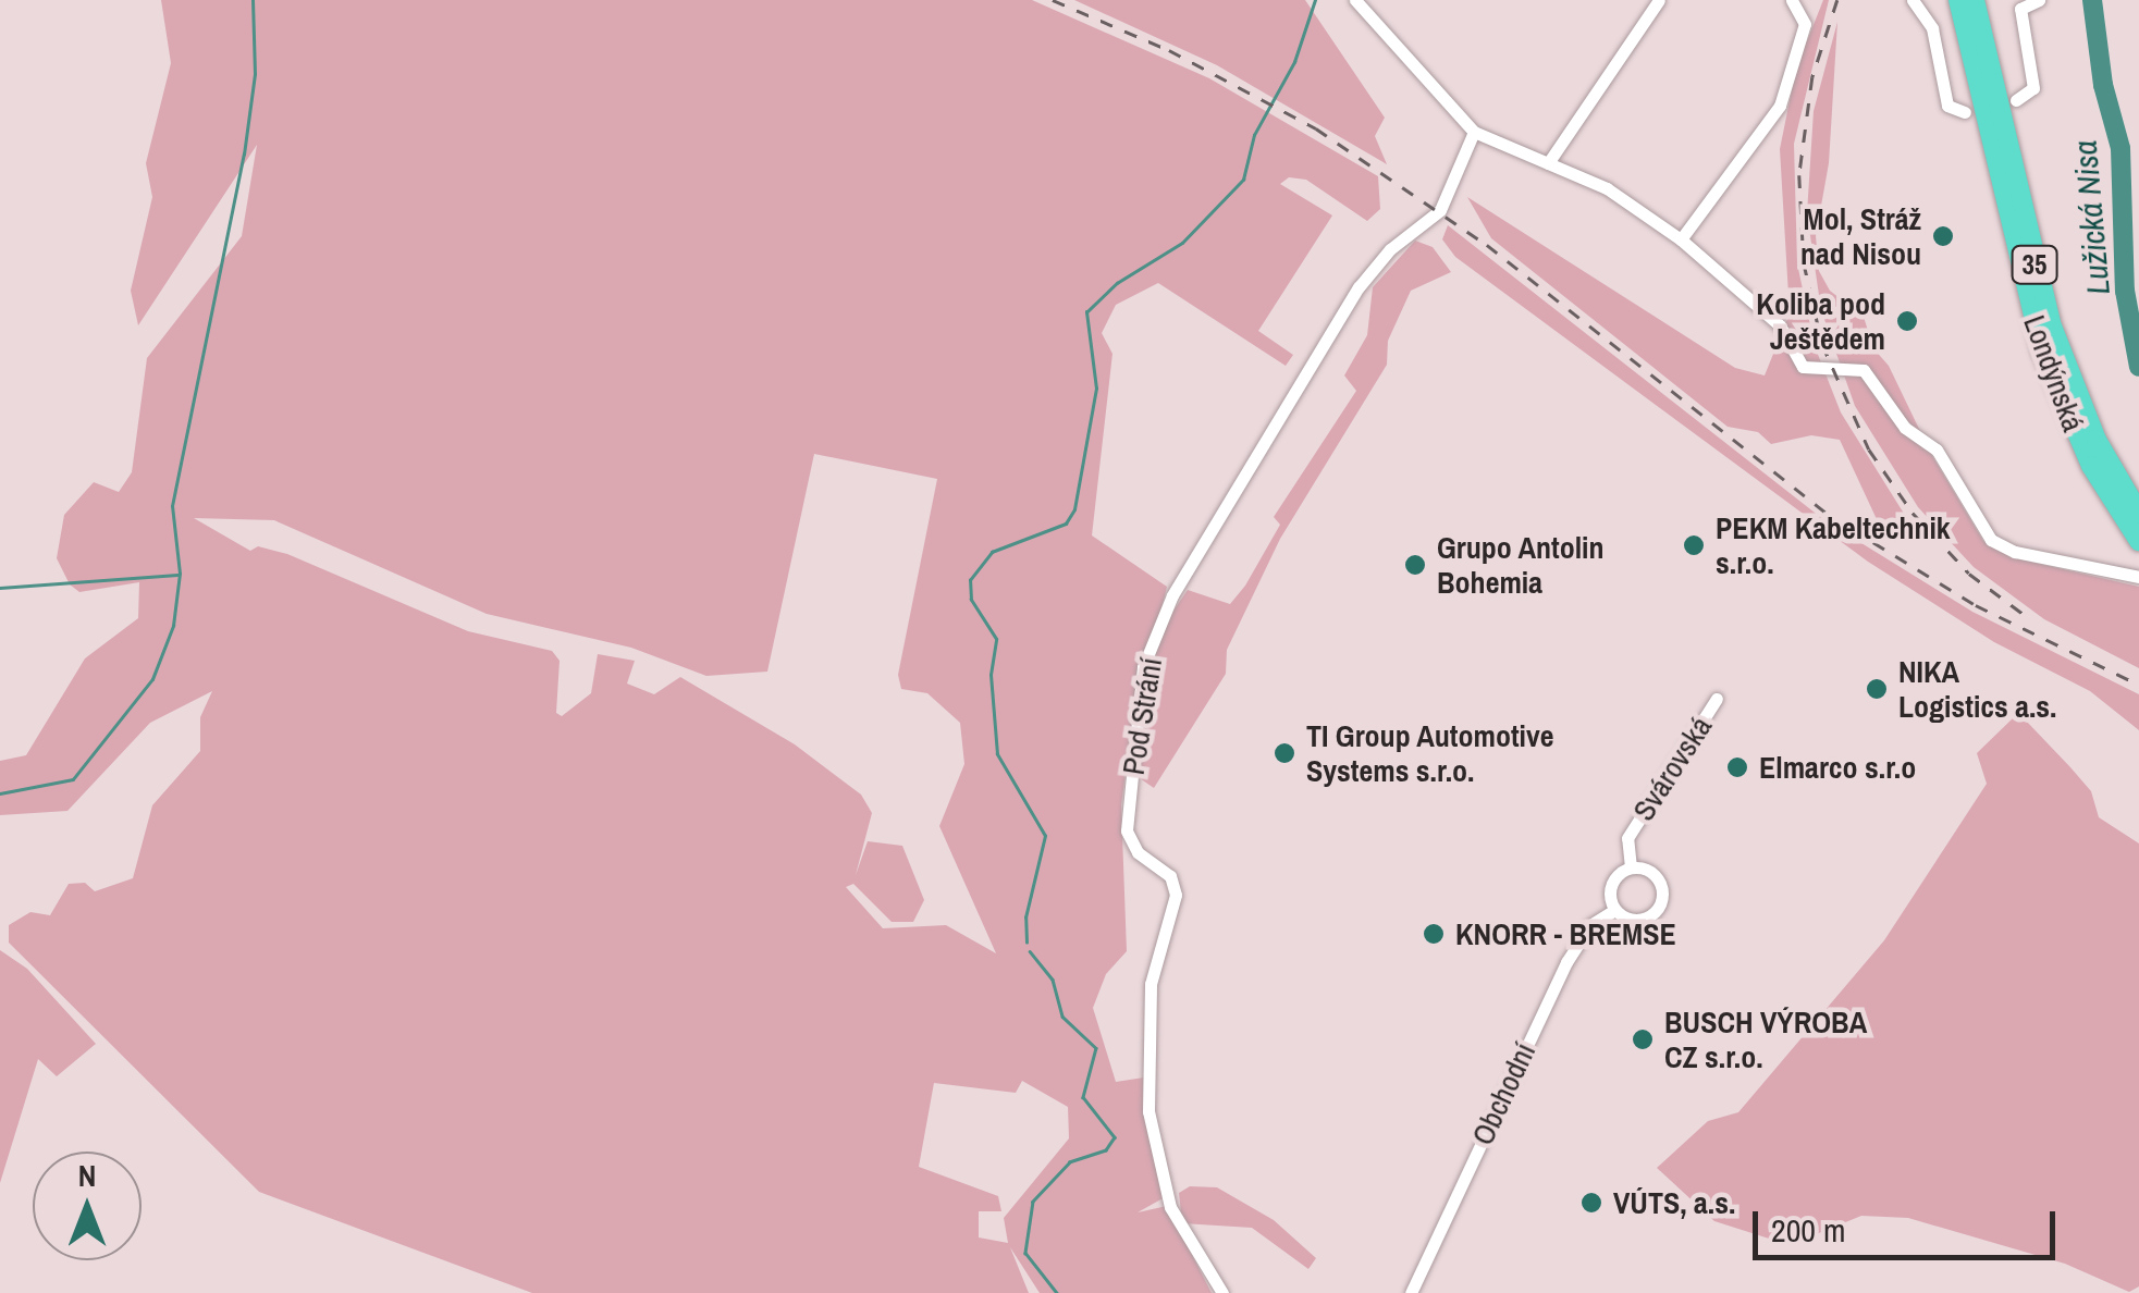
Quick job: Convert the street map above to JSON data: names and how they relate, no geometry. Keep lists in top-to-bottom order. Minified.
{"streets":{"highway":["35","Londýnská"],"street":["Pod Strání","Svárovská","Obchodní"]},"crossings":[["Svárovská","Obchodní"]],"water":["Lužická Nisa"],"places":["Mol, Stráž nad Nisou","Koliba pod Ještědem","PEKM Kabeltechnik s.r.o.","Grupo Antolin Bohemia","NIKA Logistics a.s.","TI Group Automotive Systems s.r.o.","Elmarco s.r.o","KNORR - BREMSE","BUSCH VÝROBA CZ s.r.o.","VÚTS, a.s."],"scale_bar":"200 m","north":"top"}
